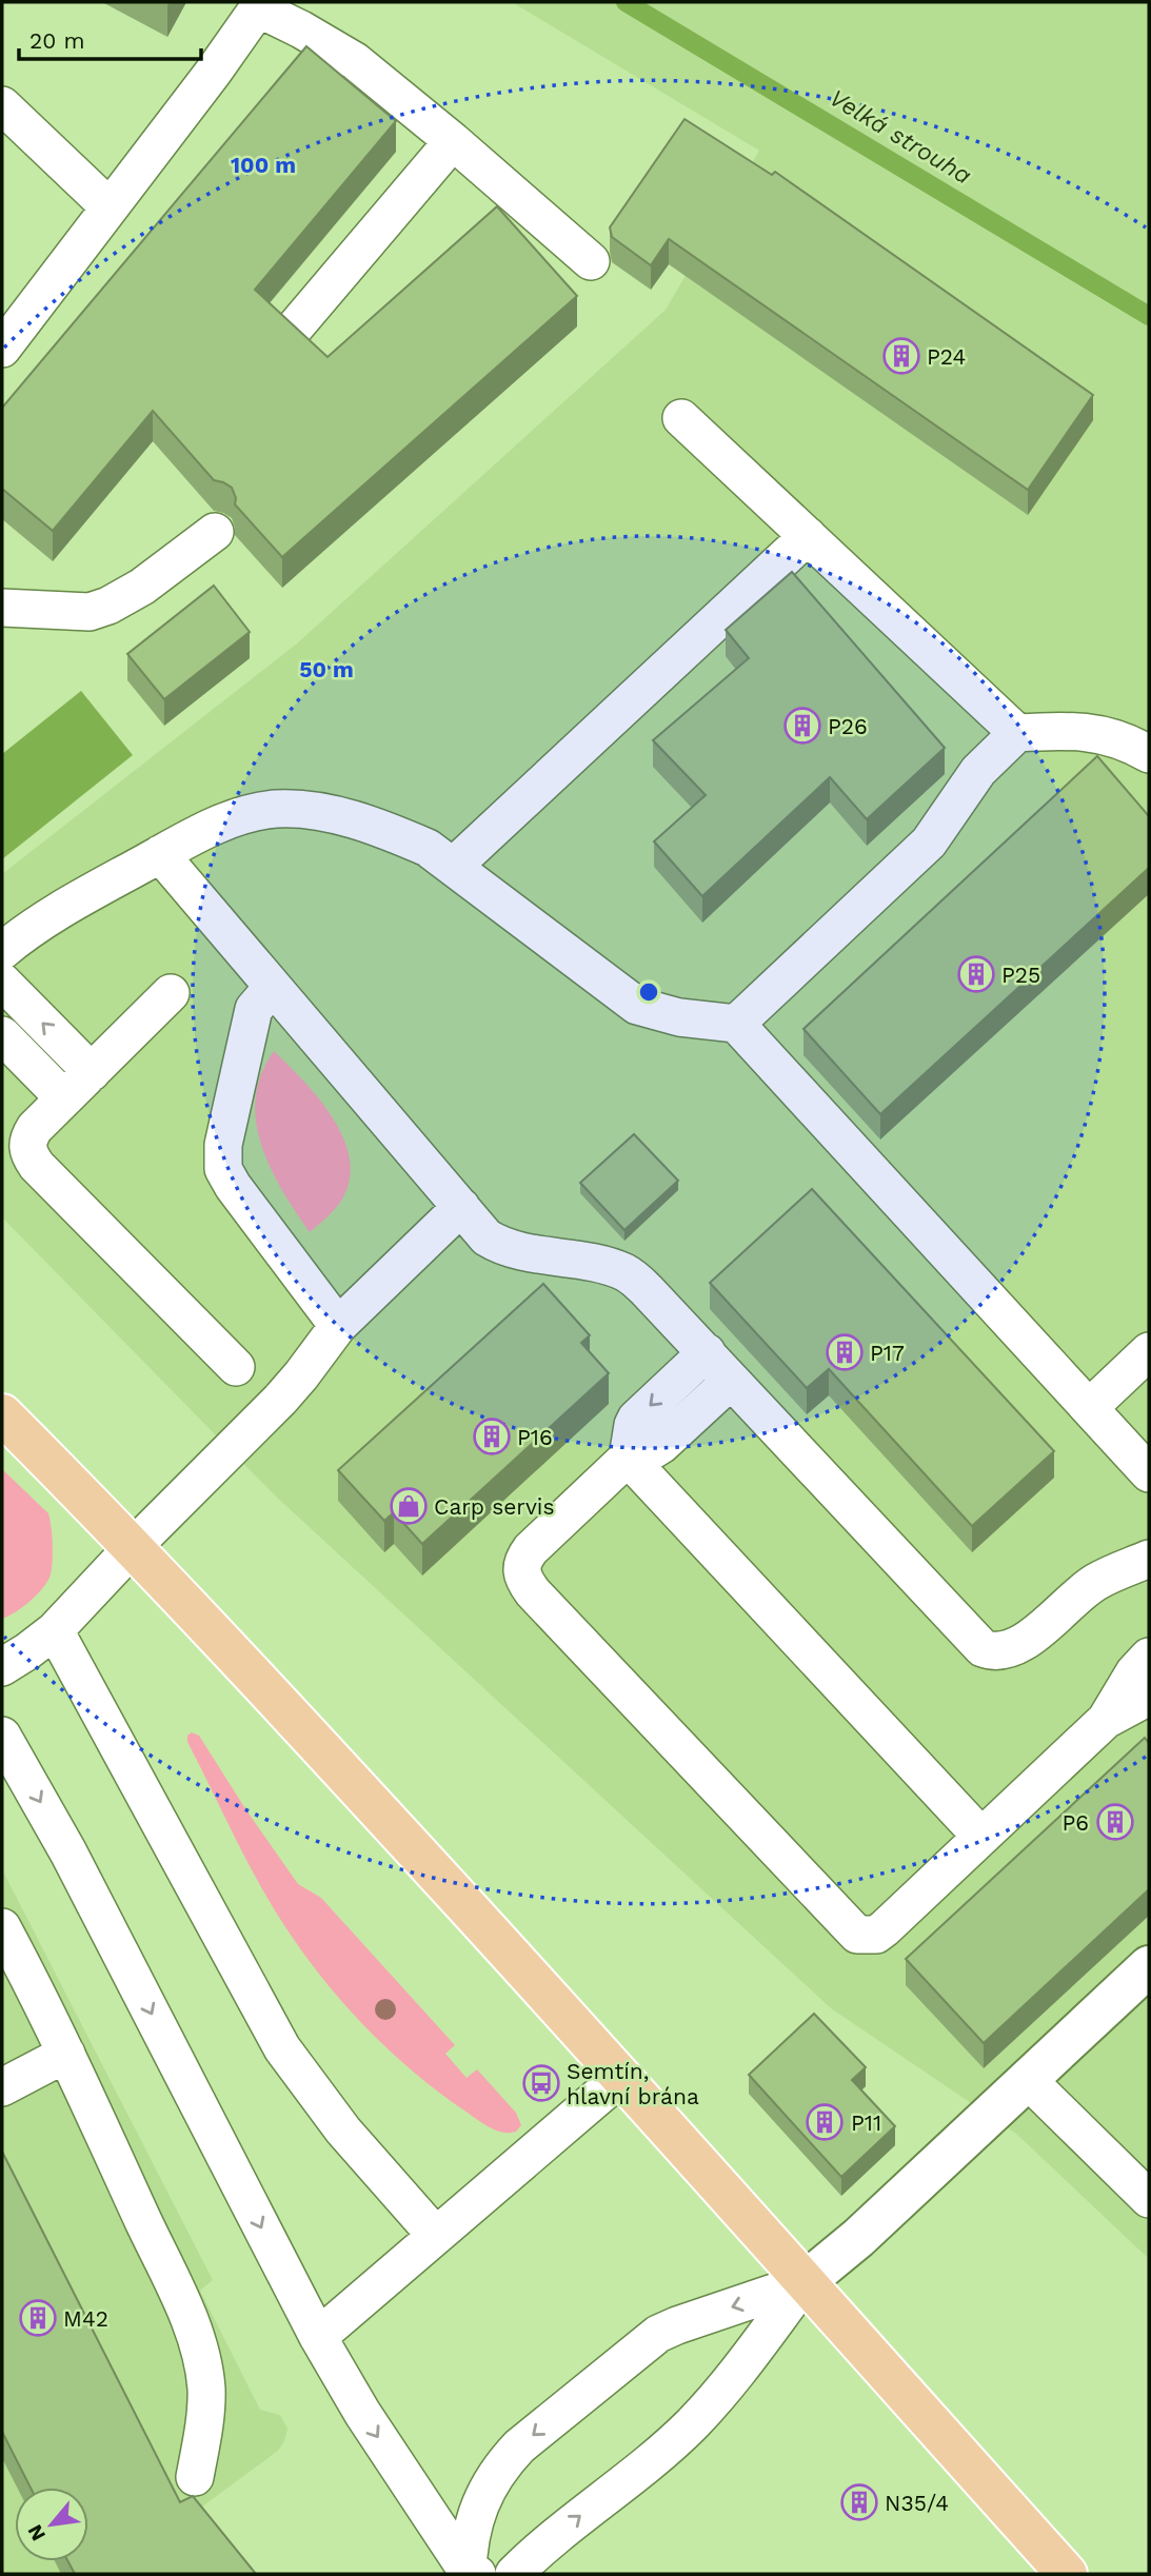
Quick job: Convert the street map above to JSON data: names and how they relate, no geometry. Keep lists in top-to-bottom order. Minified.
{"water":["Velká strouha"],"places":{"building":["P24","P26","P25","P17","P16","P6","P11","M42","N35/4"],"shop":["Carp servis"],"bus stop":["Semtín, hlavní brána"]},"scale_bar":"20 m","north":"bottom left","rings":["100 m","50 m"]}
